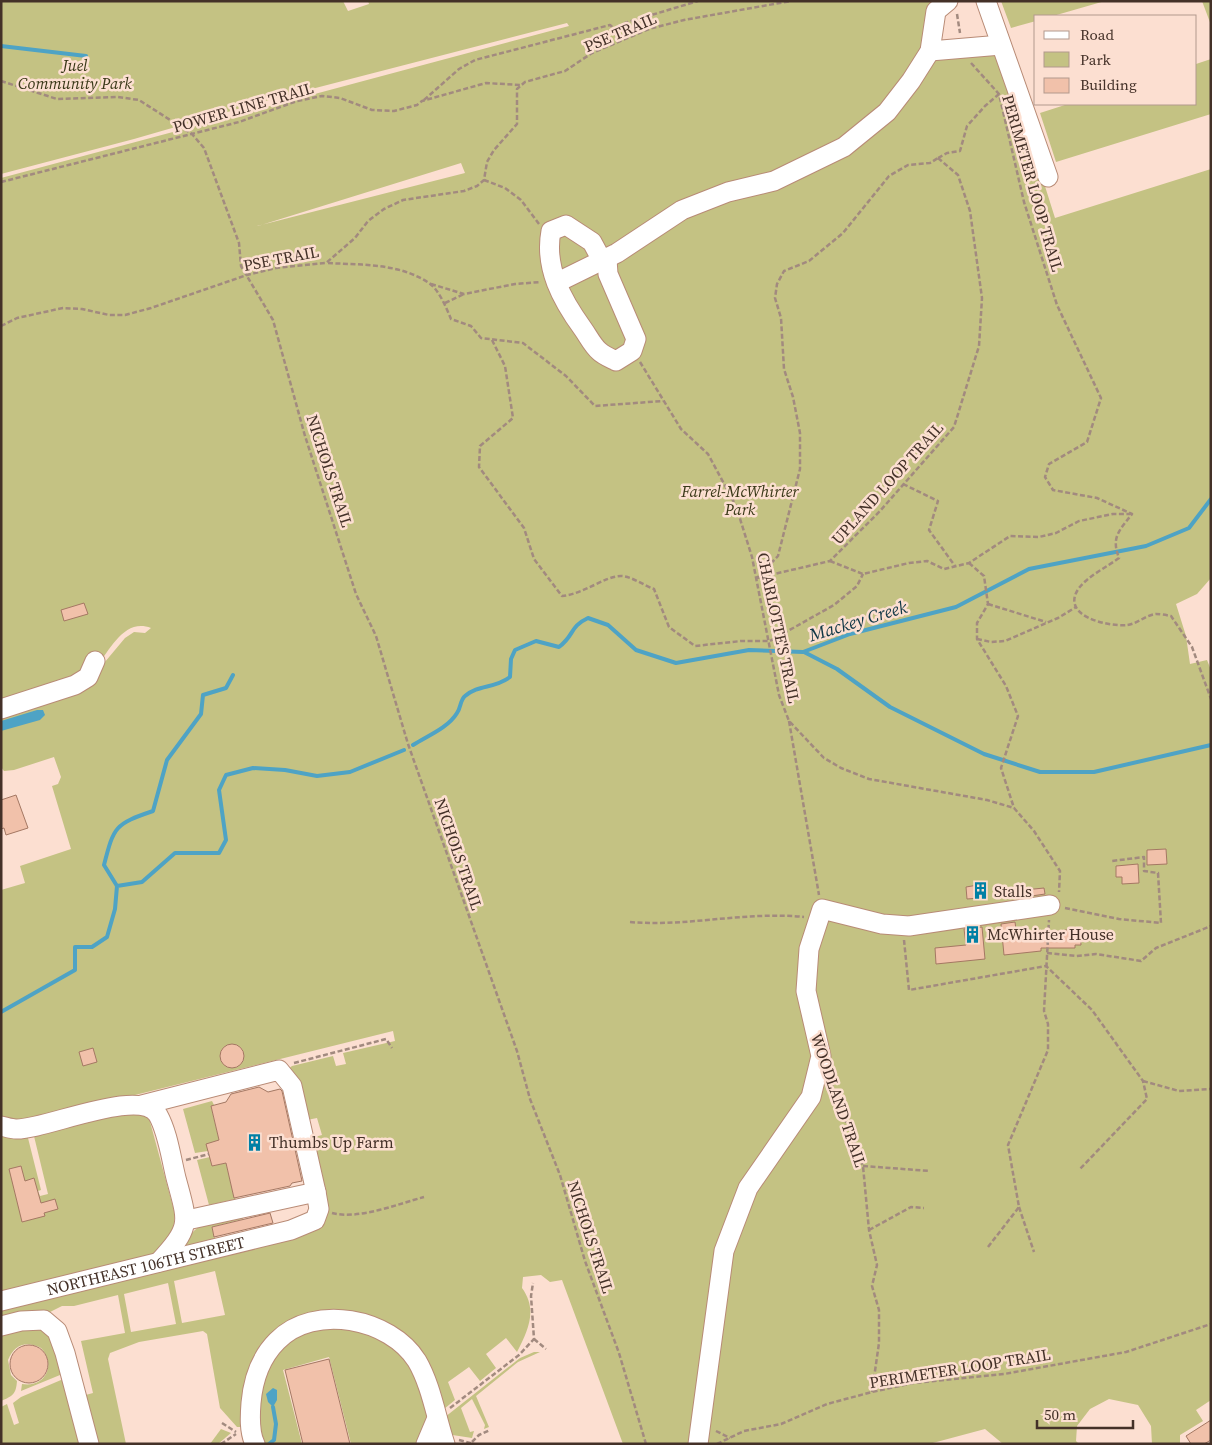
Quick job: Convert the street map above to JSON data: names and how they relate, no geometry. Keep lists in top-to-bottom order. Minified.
{"streets":{"street":["WOODLAND TRAIL","NORTHEAST 106TH STREET"],"path":["PSE TRAIL","POWER LINE TRAIL","PERIMETER LOOP TRAIL","NICHOLS TRAIL","UPLAND LOOP TRAIL","CHARLOTTE'S TRAIL"]},"crossings":[["PSE TRAIL","POWER LINE TRAIL"],["PSE TRAIL","NICHOLS TRAIL"],["POWER LINE TRAIL","NICHOLS TRAIL"],["PERIMETER LOOP TRAIL","WOODLAND TRAIL"],["UPLAND LOOP TRAIL","CHARLOTTE'S TRAIL"]],"water":["Mackey Creek"],"parks":["Juel Community Park","Farrel-McWhirter Park"],"places":{"building":["Stalls","McWhirter House","Thumbs Up Farm"]},"legend":["Road","Park","Building"],"scale_bar":"50 m"}
